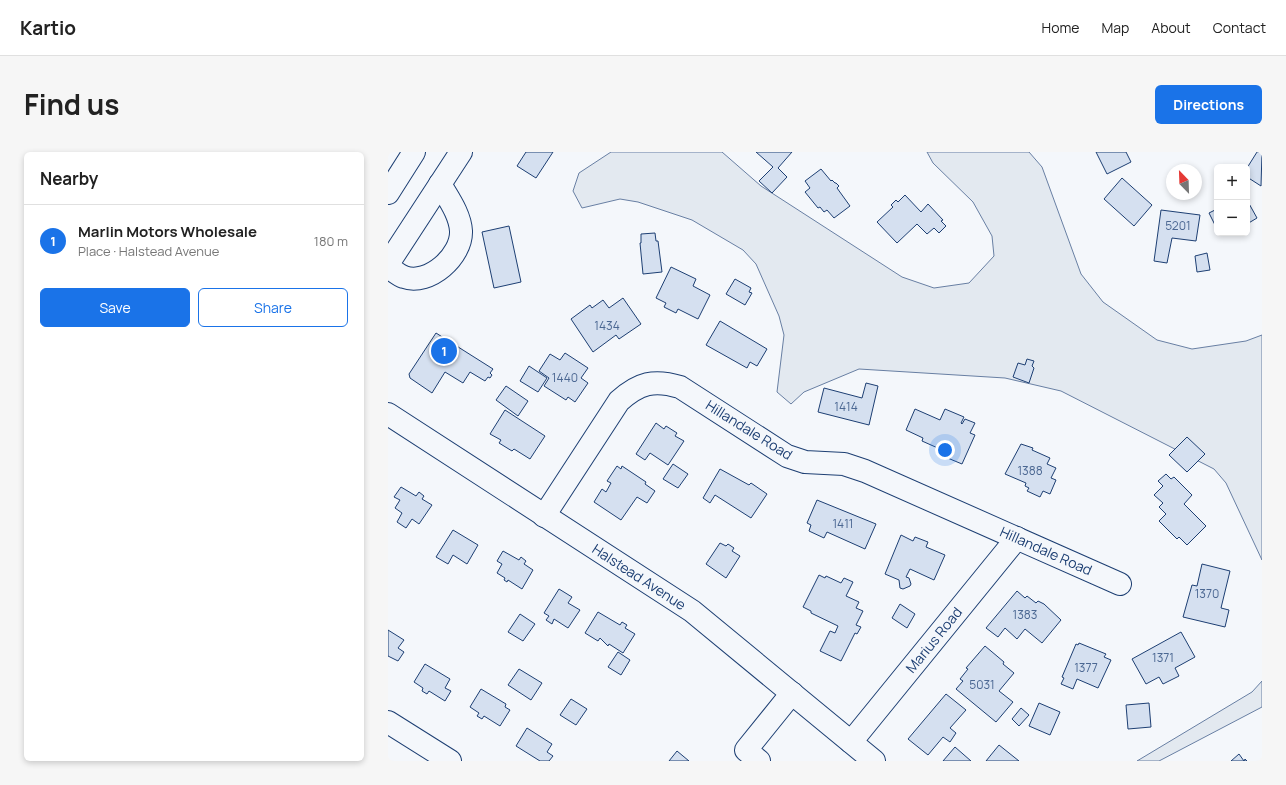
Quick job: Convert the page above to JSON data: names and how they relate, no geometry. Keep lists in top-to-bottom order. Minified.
{"streets":{"street":["Hillandale Road","Halstead Avenue","Marius Road"]},"crossings":[["Hillandale Road","Halstead Avenue"],["Hillandale Road","Marius Road"],["Halstead Avenue","Marius Road"]],"house_numbers":["5201","1434","1440","1414","1388","1411","1370","1383","1371","1377","5031"],"north":"top left","page":{"header":"Kartio","nav":["Home","Map","About","Contact"],"title":"Find us","buttons":["Directions",["Save","Share"]],"heading":"Nearby","map_buttons":["+","−"],"list":[{"mark":"1","name":"Marlin Motors Wholesale","note":"Place · Halstead Avenue","value":"180 m"}],"pins":"1"}}
